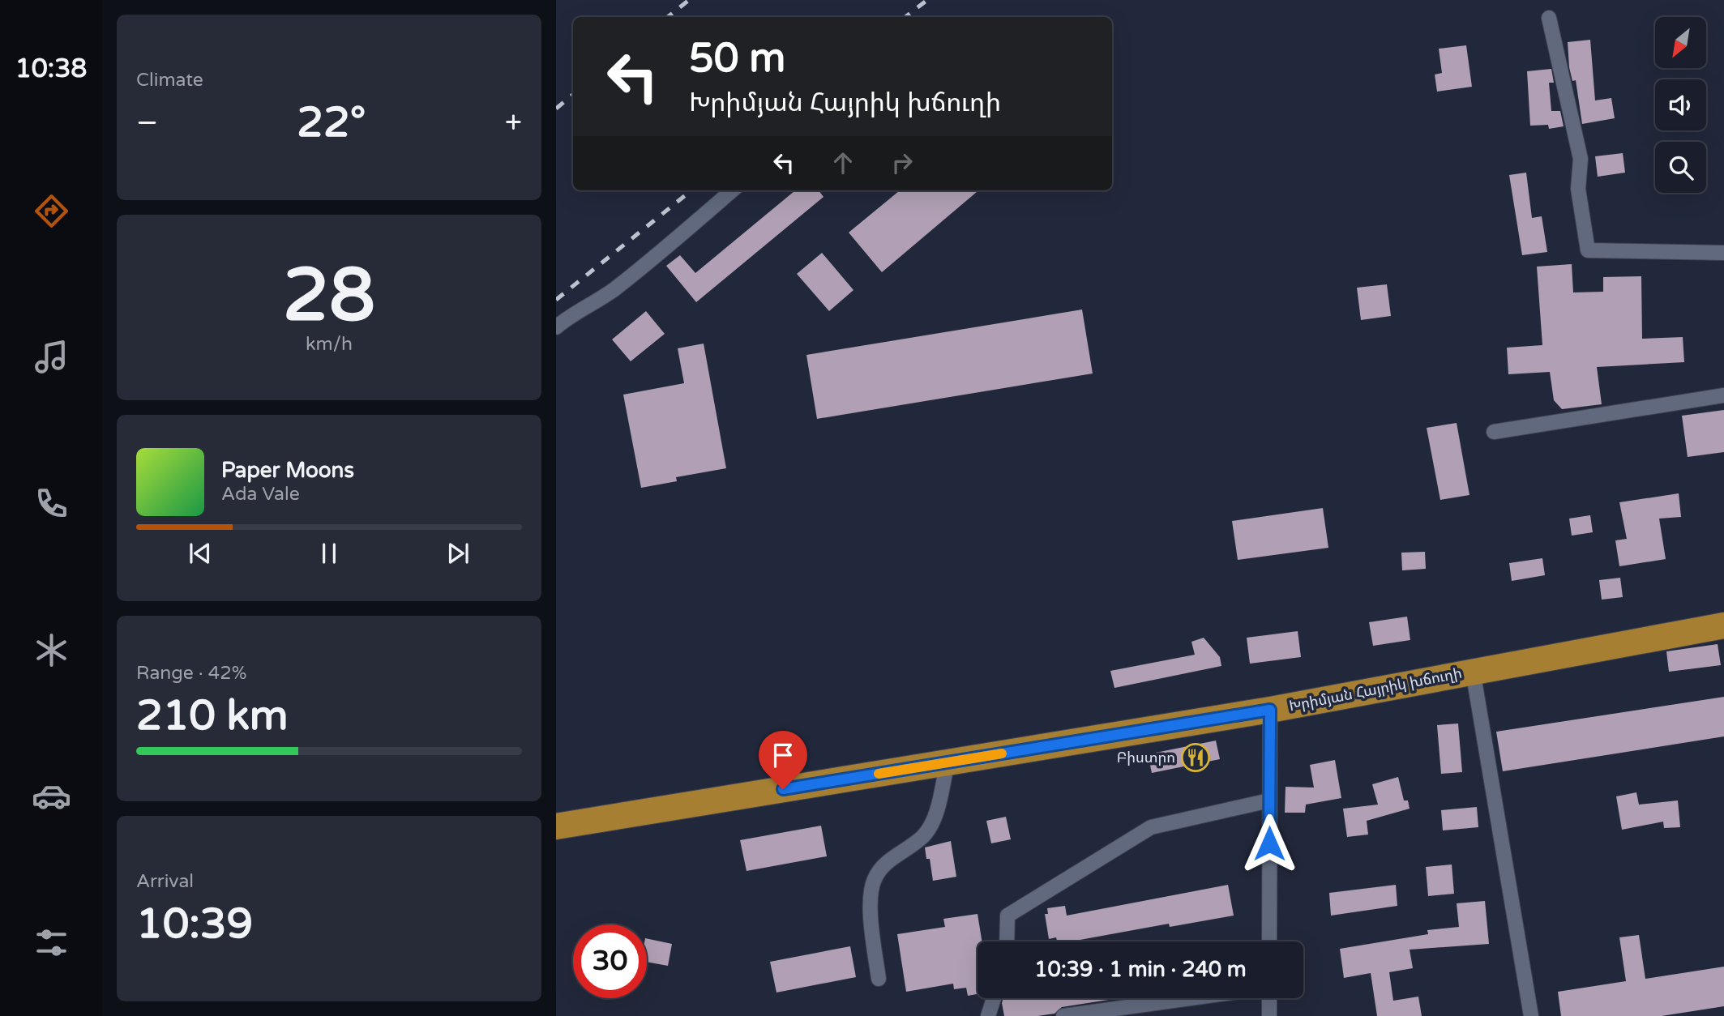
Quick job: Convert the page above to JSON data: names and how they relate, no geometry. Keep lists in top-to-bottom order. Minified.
{"streets":{"highway":["Խրիմյան Հայրիկ խճուղի"]},"places":{"restaurant":["Բիստրո"]},"north":"bottom left","page":{"tabs":"10:38","tile":["Climate",["28","km/h"],["Range · 42%","210 km"],["Arrival","10:39"]],"turn":["50 m","Խրիմյան Հայրիկ խճուղի"],"heat":["−","22°","+"],"song":["Paper Moons","Ada Vale"],"limit":"30","trip":"10:39 · 1 min · 240 m"}}
